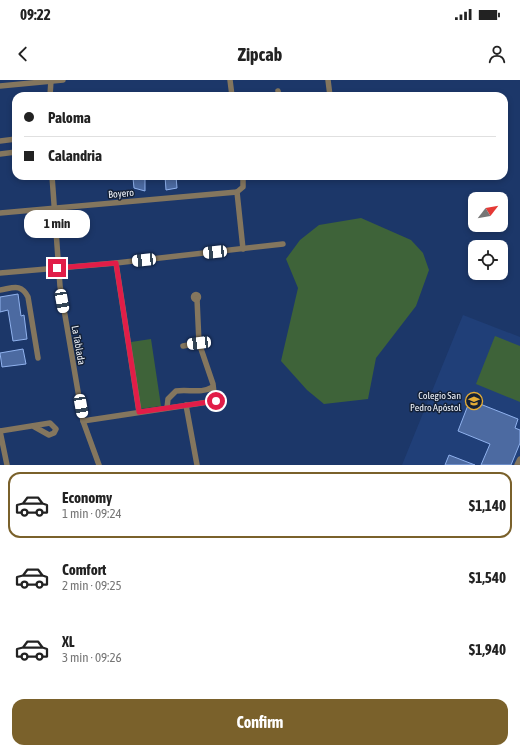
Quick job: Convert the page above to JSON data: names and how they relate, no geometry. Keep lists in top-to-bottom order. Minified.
{"streets":{"street":["Boyero","La Tablada"]},"crossings":[["Boyero","La Tablada"]],"places":{"school or university":["Colegio San Pedro Apóstol"]},"north":"top right","page":{"status":"09:22","header":"Zipcab","banner":["Paloma","Calandria"],"bubble":"1 min","list":[{"name":"Economy","note":"1 min · 09:24","value":"$1,140"},{"name":"Comfort","note":"2 min · 09:25","value":"$1,540"},{"name":"XL","note":"3 min · 09:26","value":"$1,940"}],"buttons":"Confirm"}}
